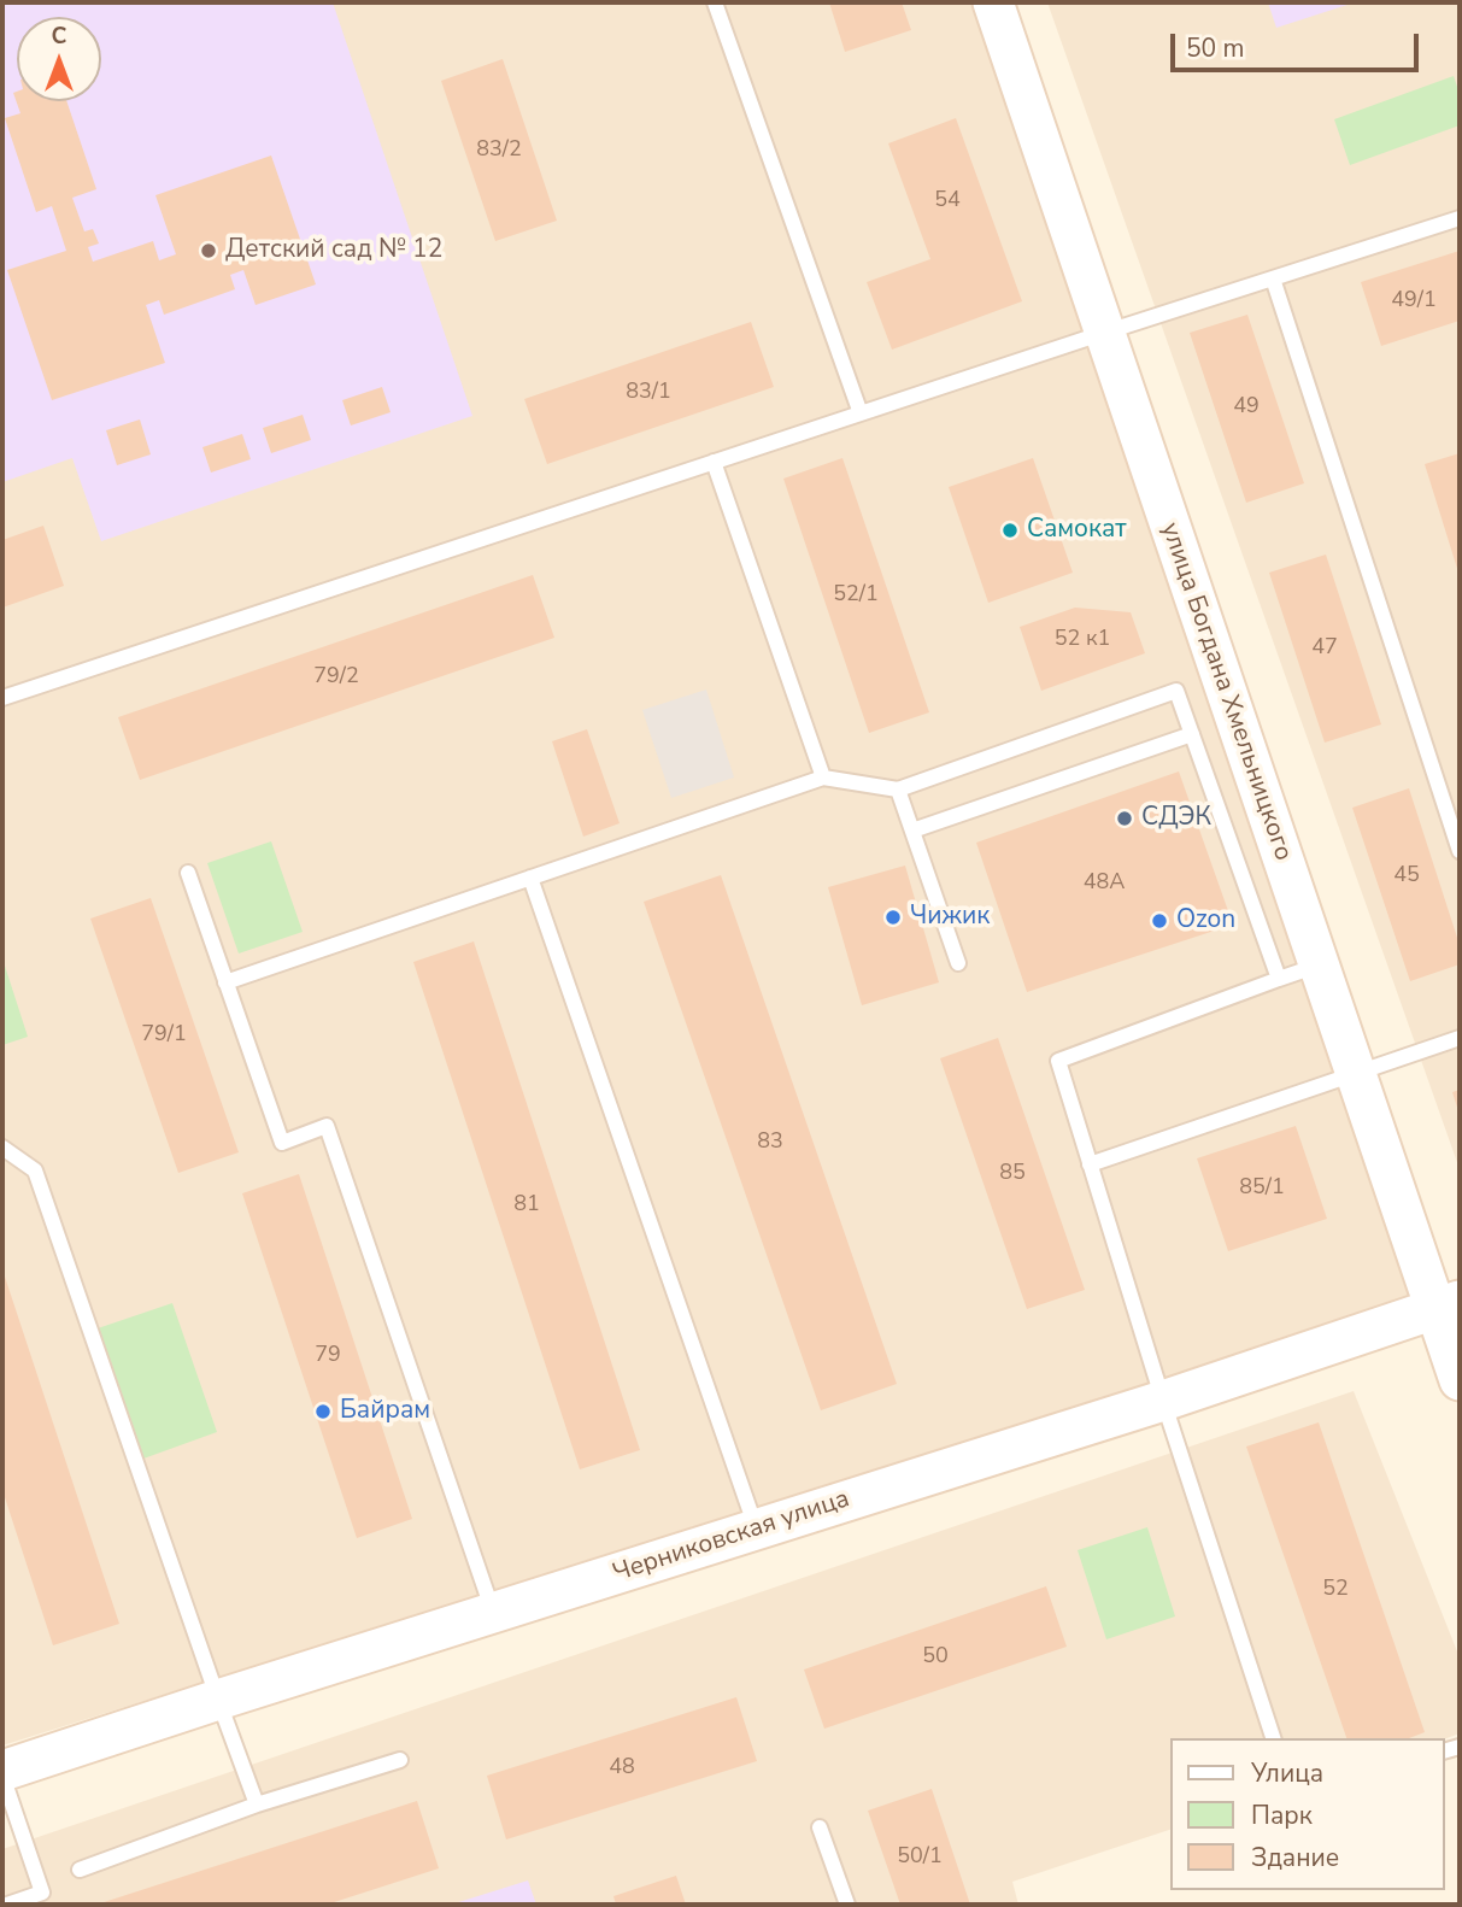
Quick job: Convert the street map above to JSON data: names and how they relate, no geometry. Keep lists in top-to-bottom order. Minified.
{"streets":{"street":["улица Богдана Хмельницкого","Черниковская улица"]},"crossings":[["улица Богдана Хмельницкого","Черниковская улица"]],"places":["Детский сад № 12","Самокат","СДЭК","Чижик","Ozon","Байрам"],"house_numbers":["83/2","54","49/1","83/1","49","52/1","52 к1","47","79/2","45","48А","79/1","83","85","85/1","81","79","52","50","48","50/1"],"legend":["Улица","Парк","Здание"],"scale_bar":"50 m","north":"top"}
